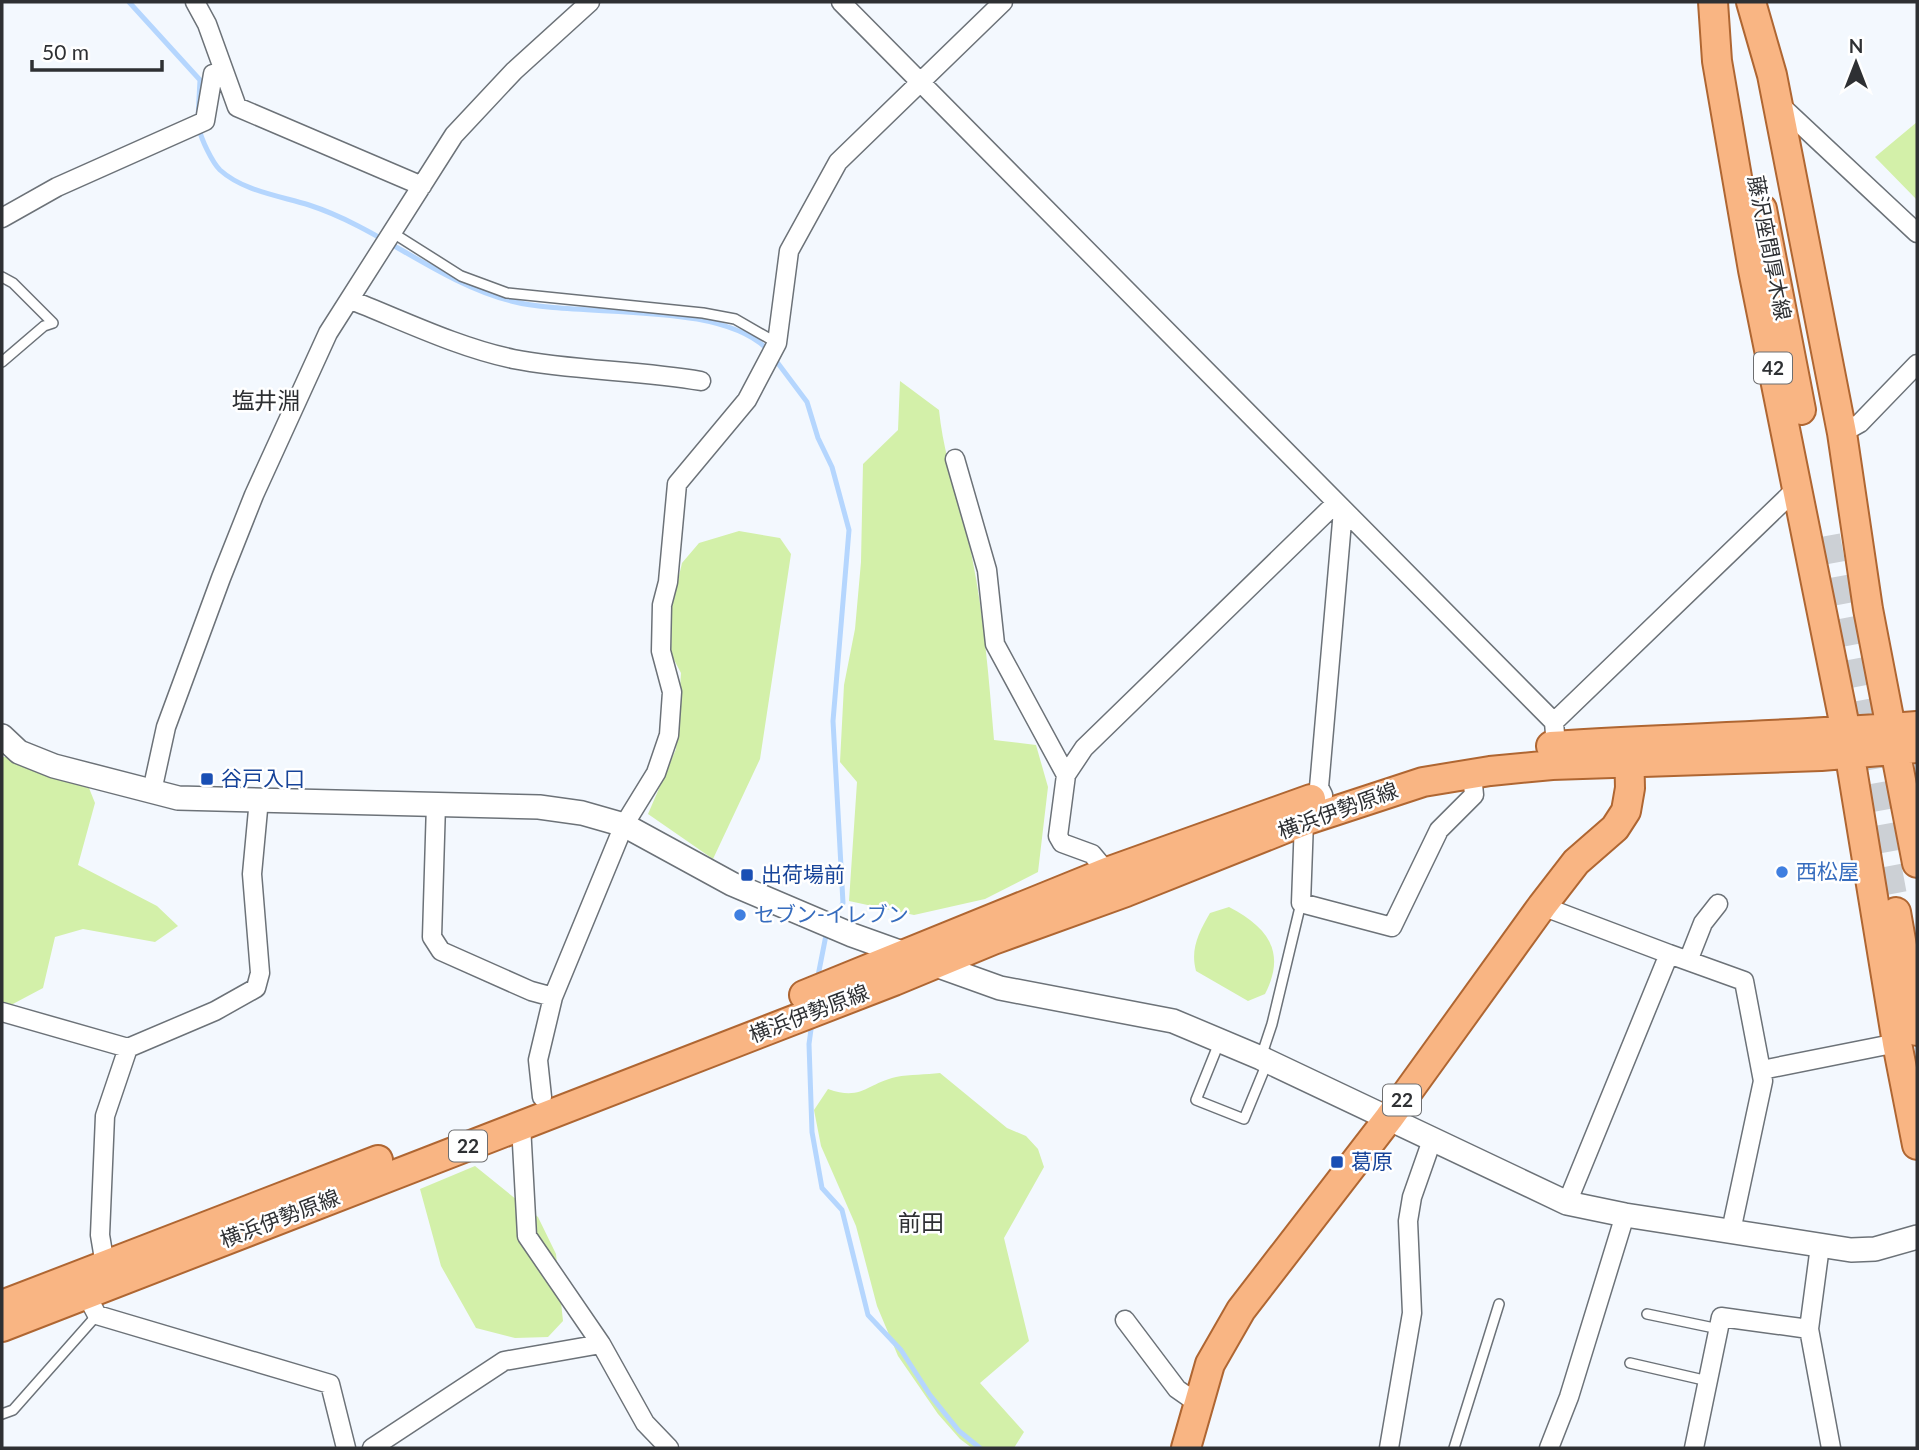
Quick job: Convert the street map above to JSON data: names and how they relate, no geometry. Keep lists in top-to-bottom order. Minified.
{"streets":{"main road":["藤沢座間厚木線","42","横浜伊勢原線","22"]},"crossings":[["42","横浜伊勢原線"],["横浜伊勢原線","22"]],"districts":["塩井淵","前田"],"places":{"transit":["谷戸入口","出荷場前","葛原"],"other":["西松屋","セブン-イレブン"]},"scale_bar":"50 m","north":"top"}
